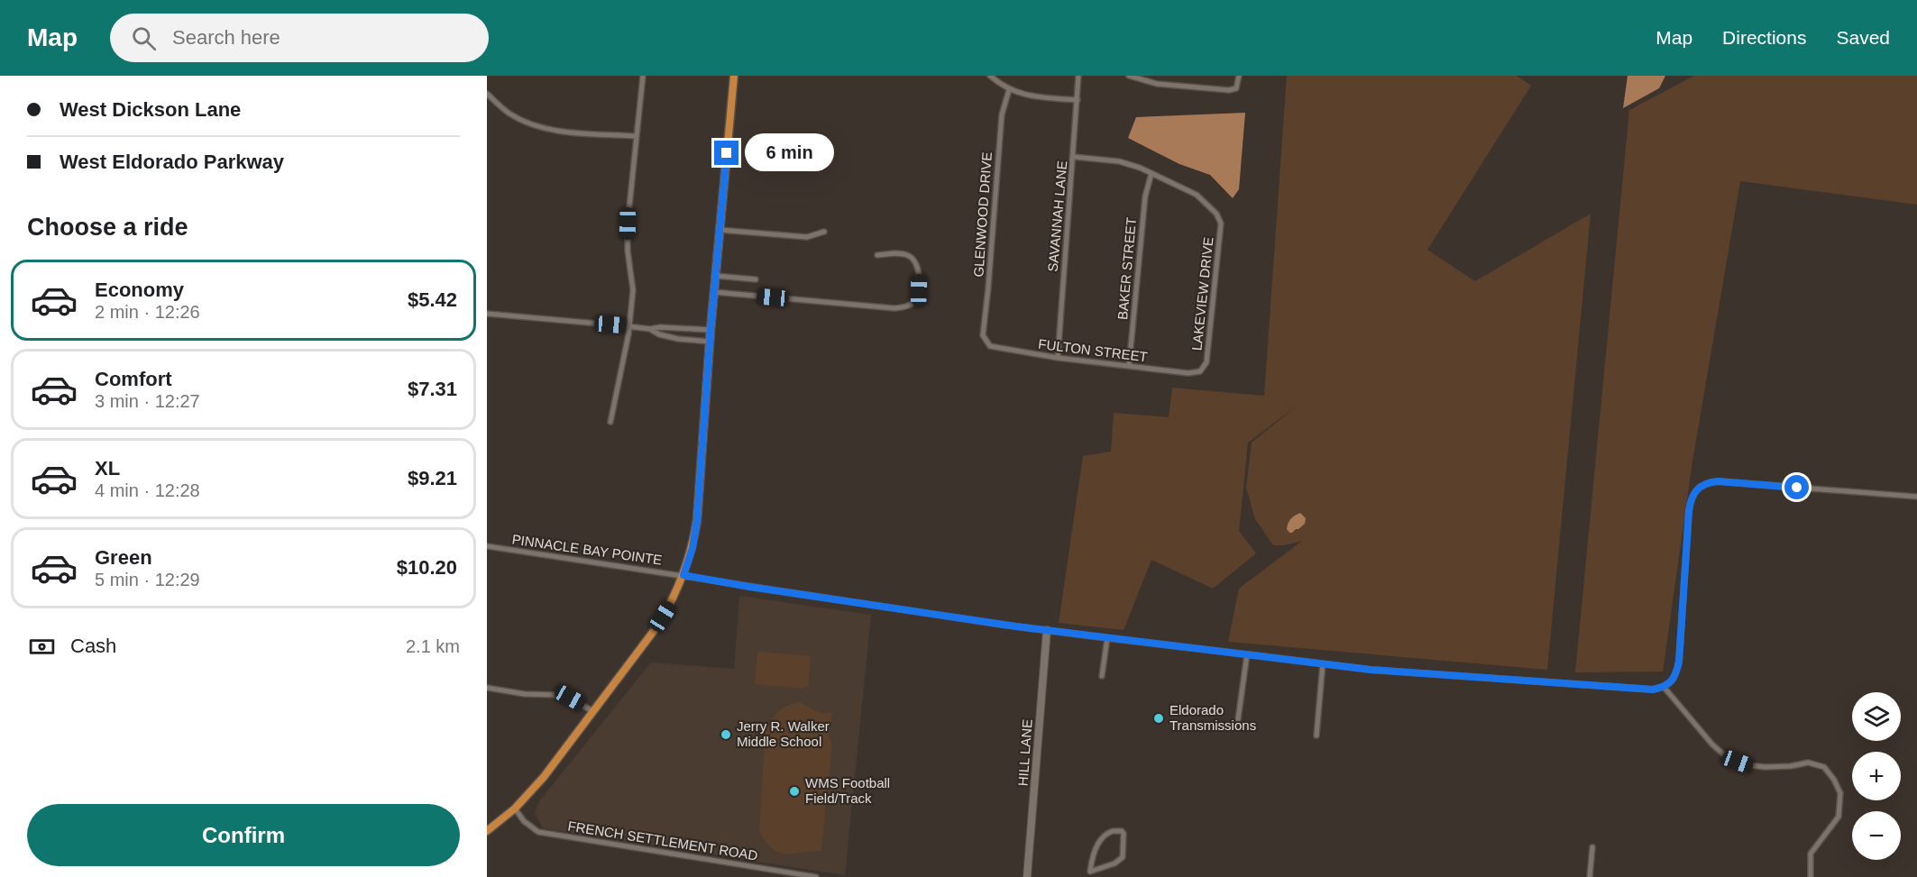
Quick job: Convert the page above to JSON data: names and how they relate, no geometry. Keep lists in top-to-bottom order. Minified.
{"streets":{"street":["GLENWOOD DRIVE","SAVANNAH LANE","BAKER STREET","LAKEVIEW DRIVE","FULTON STREET","PINNACLE BAY POINTE","HILL LANE","FRENCH SETTLEMENT ROAD"]},"crossings":[["GLENWOOD DRIVE","FULTON STREET"],["SAVANNAH LANE","LAKEVIEW DRIVE"],["SAVANNAH LANE","FULTON STREET"],["BAKER STREET","LAKEVIEW DRIVE"],["BAKER STREET","FULTON STREET"],["LAKEVIEW DRIVE","FULTON STREET"],["PINNACLE BAY POINTE","HILL LANE"]],"places":["Eldorado Transmissions","Jerry R. Walker Middle School","WMS Football Field/Track"],"page":{"header":"Map","search":"Search here","nav":["Map","Directions","Saved"],"banner":["West Dickson Lane","West Eldorado Parkway"],"bubble":"6 min","heading":"Choose a ride","list":[{"name":"Economy","note":"2 min · 12:26","value":"$5.42"},{"name":"Comfort","note":"3 min · 12:27","value":"$7.31"},{"name":"XL","note":"4 min · 12:28","value":"$9.21"},{"name":"Green","note":"5 min · 12:29","value":"$10.20"}],"pay":["Cash","2.1 km"],"map_buttons":["+","−"],"buttons":"Confirm"}}
